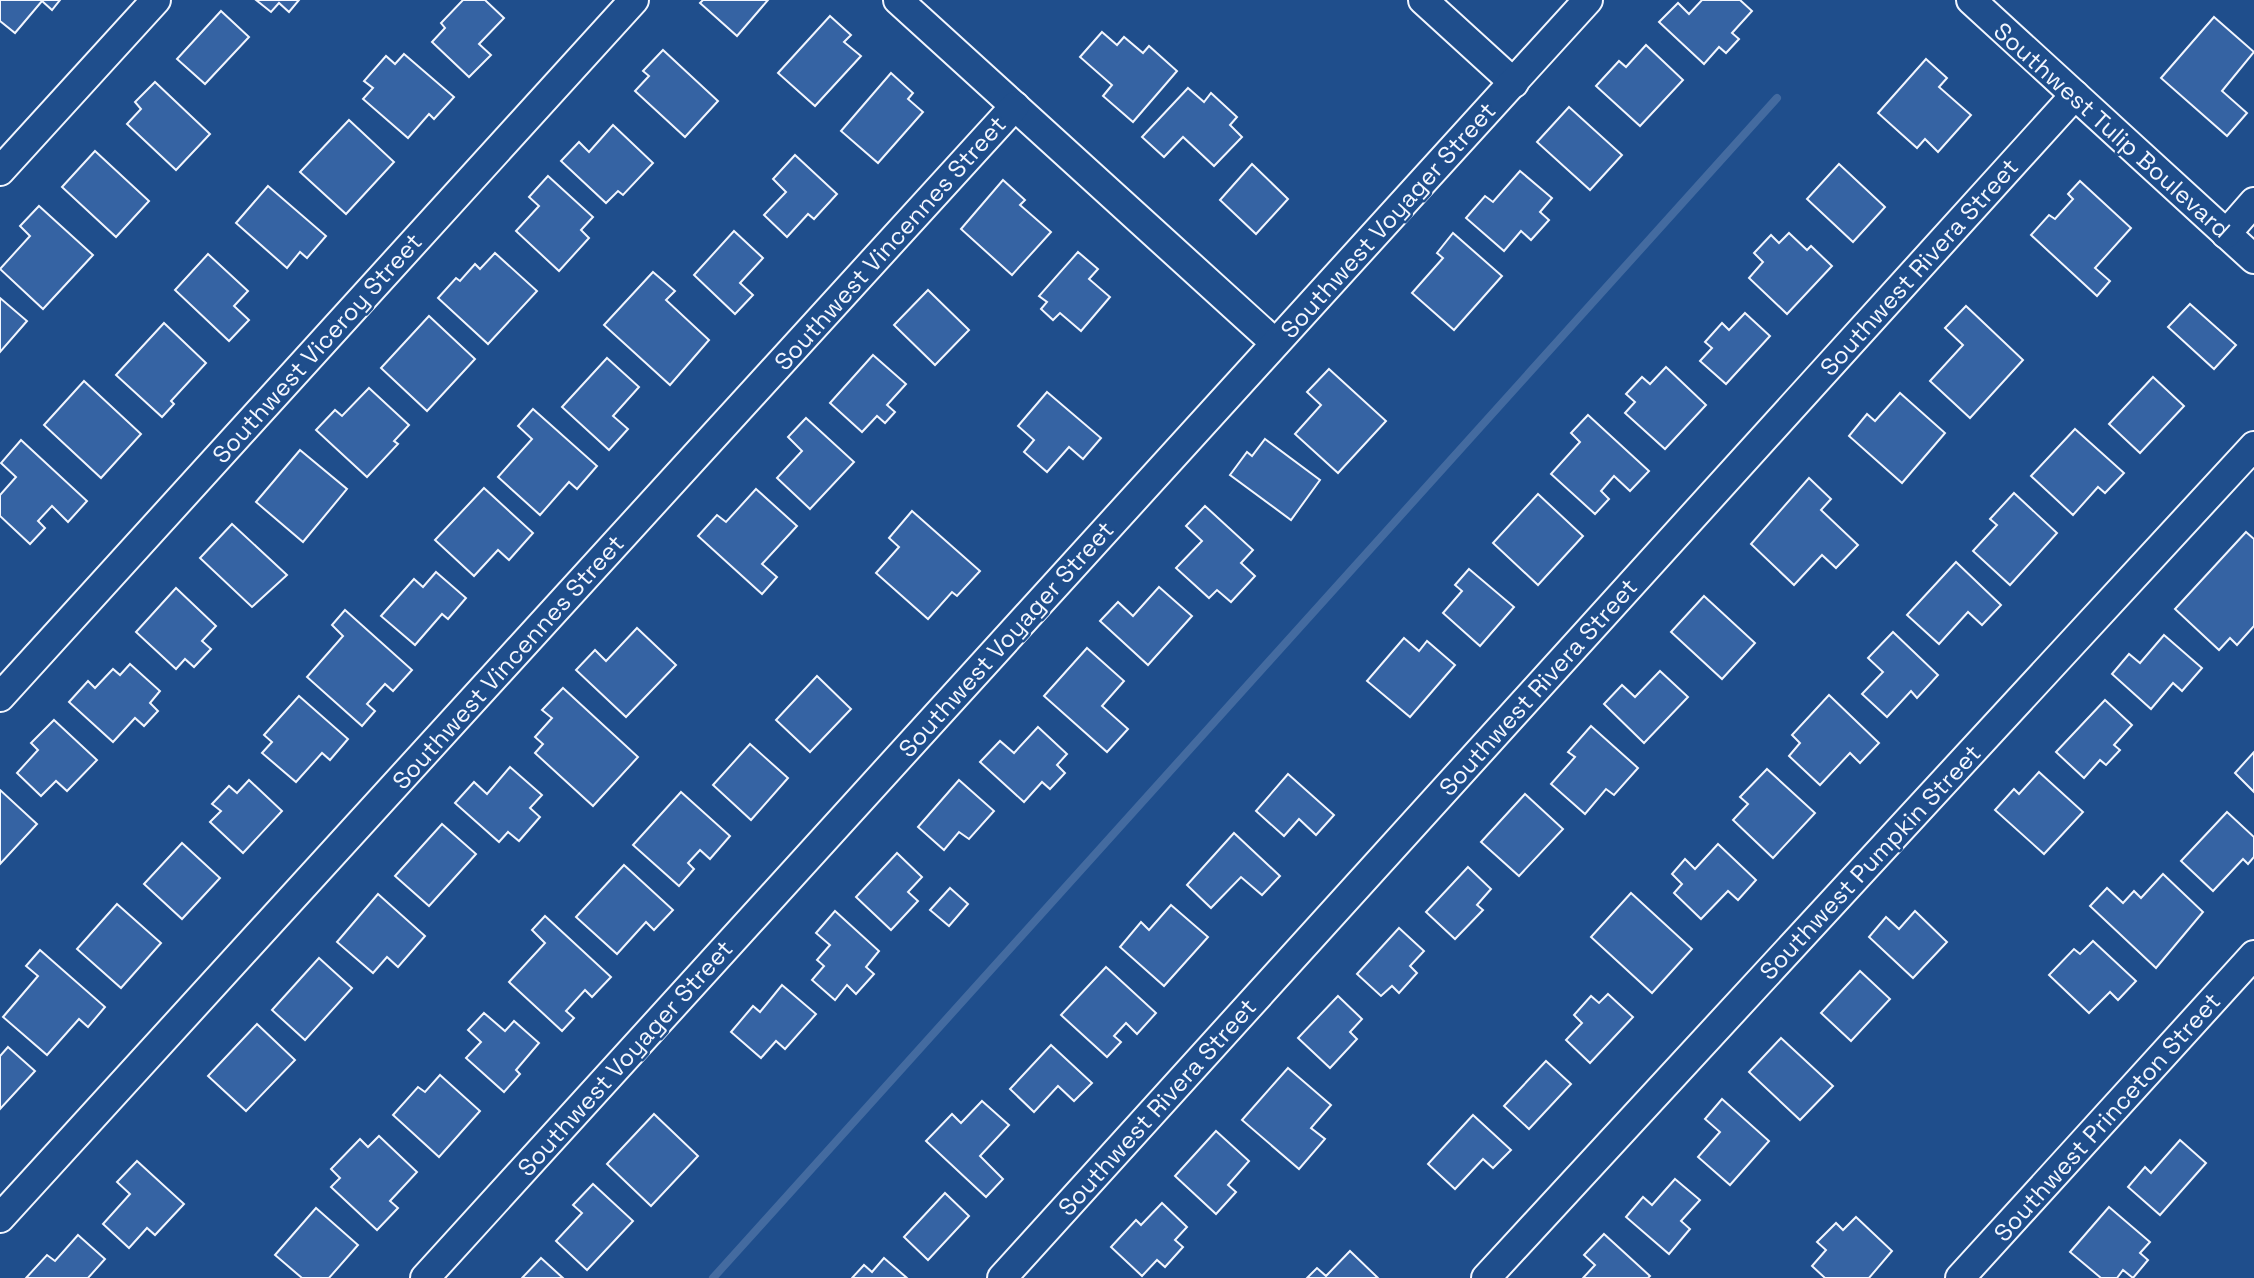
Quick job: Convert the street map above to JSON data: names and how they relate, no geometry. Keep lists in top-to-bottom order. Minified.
{"streets":{"street":["Southwest Tulip Boulevard","Southwest Voyager Street","Southwest Vincennes Street","Southwest Rivera Street","Southwest Viceroy Street","Southwest Pumpkin Street","Southwest Princeton Street"]},"crossings":[["Southwest Tulip Boulevard","Southwest Rivera Street"]]}
